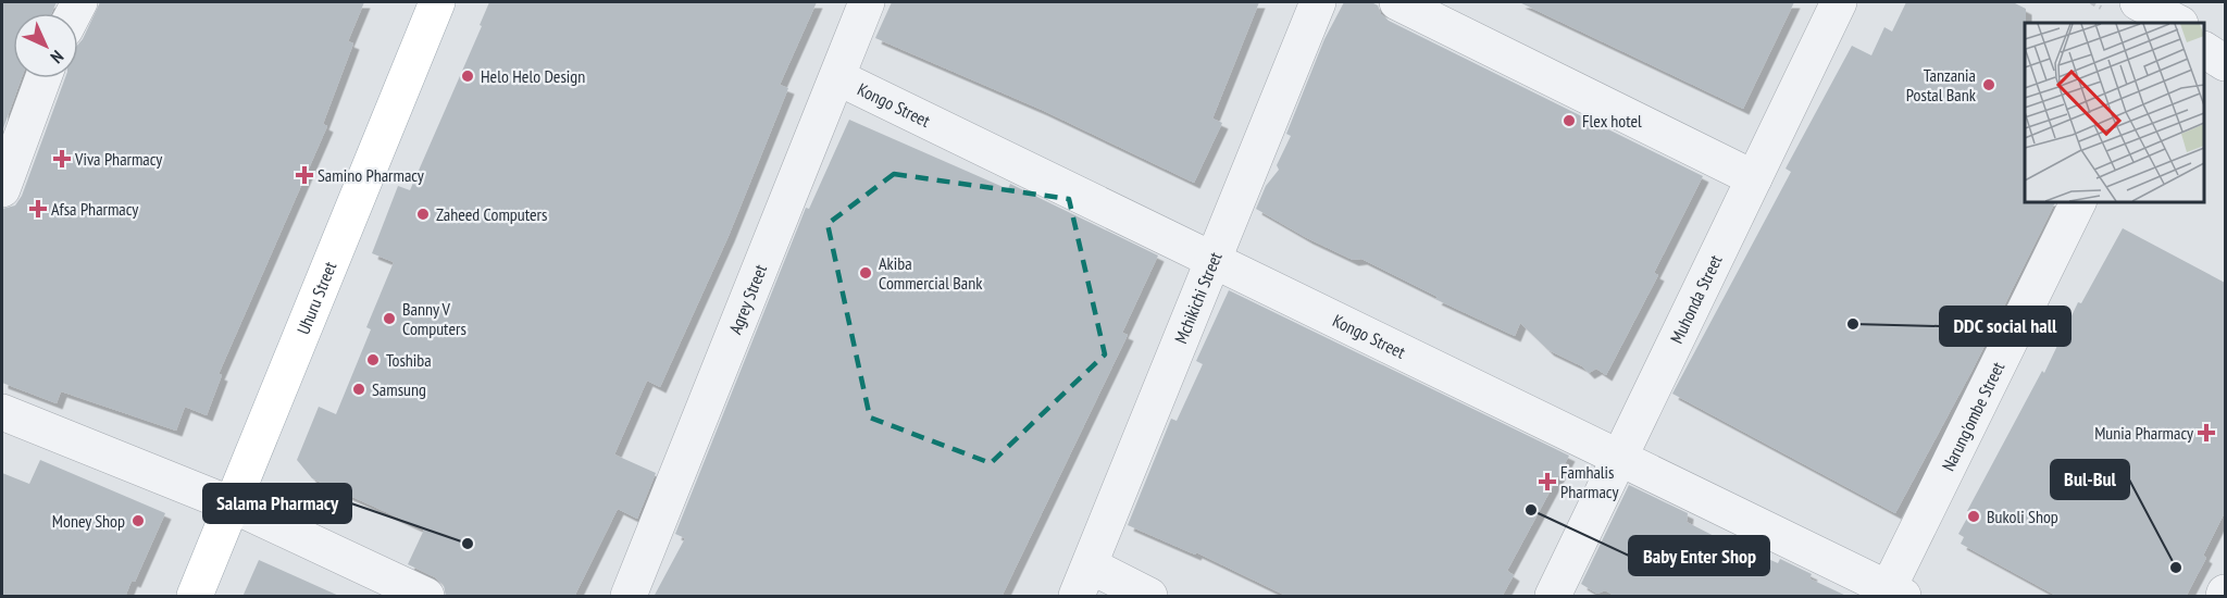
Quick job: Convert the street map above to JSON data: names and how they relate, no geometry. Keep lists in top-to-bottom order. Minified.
{"streets":{"main road":["Uhuru Street"],"street":["Kongo Street","Agrey Street","Mchikichi Street","Muhonda Street","Narung'ombe Street"]},"crossings":[["Kongo Street","Agrey Street"],["Kongo Street","Mchikichi Street"],["Kongo Street","Muhonda Street"],["Kongo Street","Narung'ombe Street"]],"places":{"other":["Helo Helo Design","Tanzania Postal Bank","Flex hotel","Zaheed Computers","Akiba Commercial Bank","Banny V Computers","DDC social hall","Toshiba","Samsung","Baby Enter Shop","Bukoli Shop","Money Shop","Salama Pharmacy","Bul-Bul"],"health":["Viva Pharmacy","Samino Pharmacy","Afsa Pharmacy","Munia Pharmacy","Famhalis Pharmacy"]},"north":"bottom right"}
